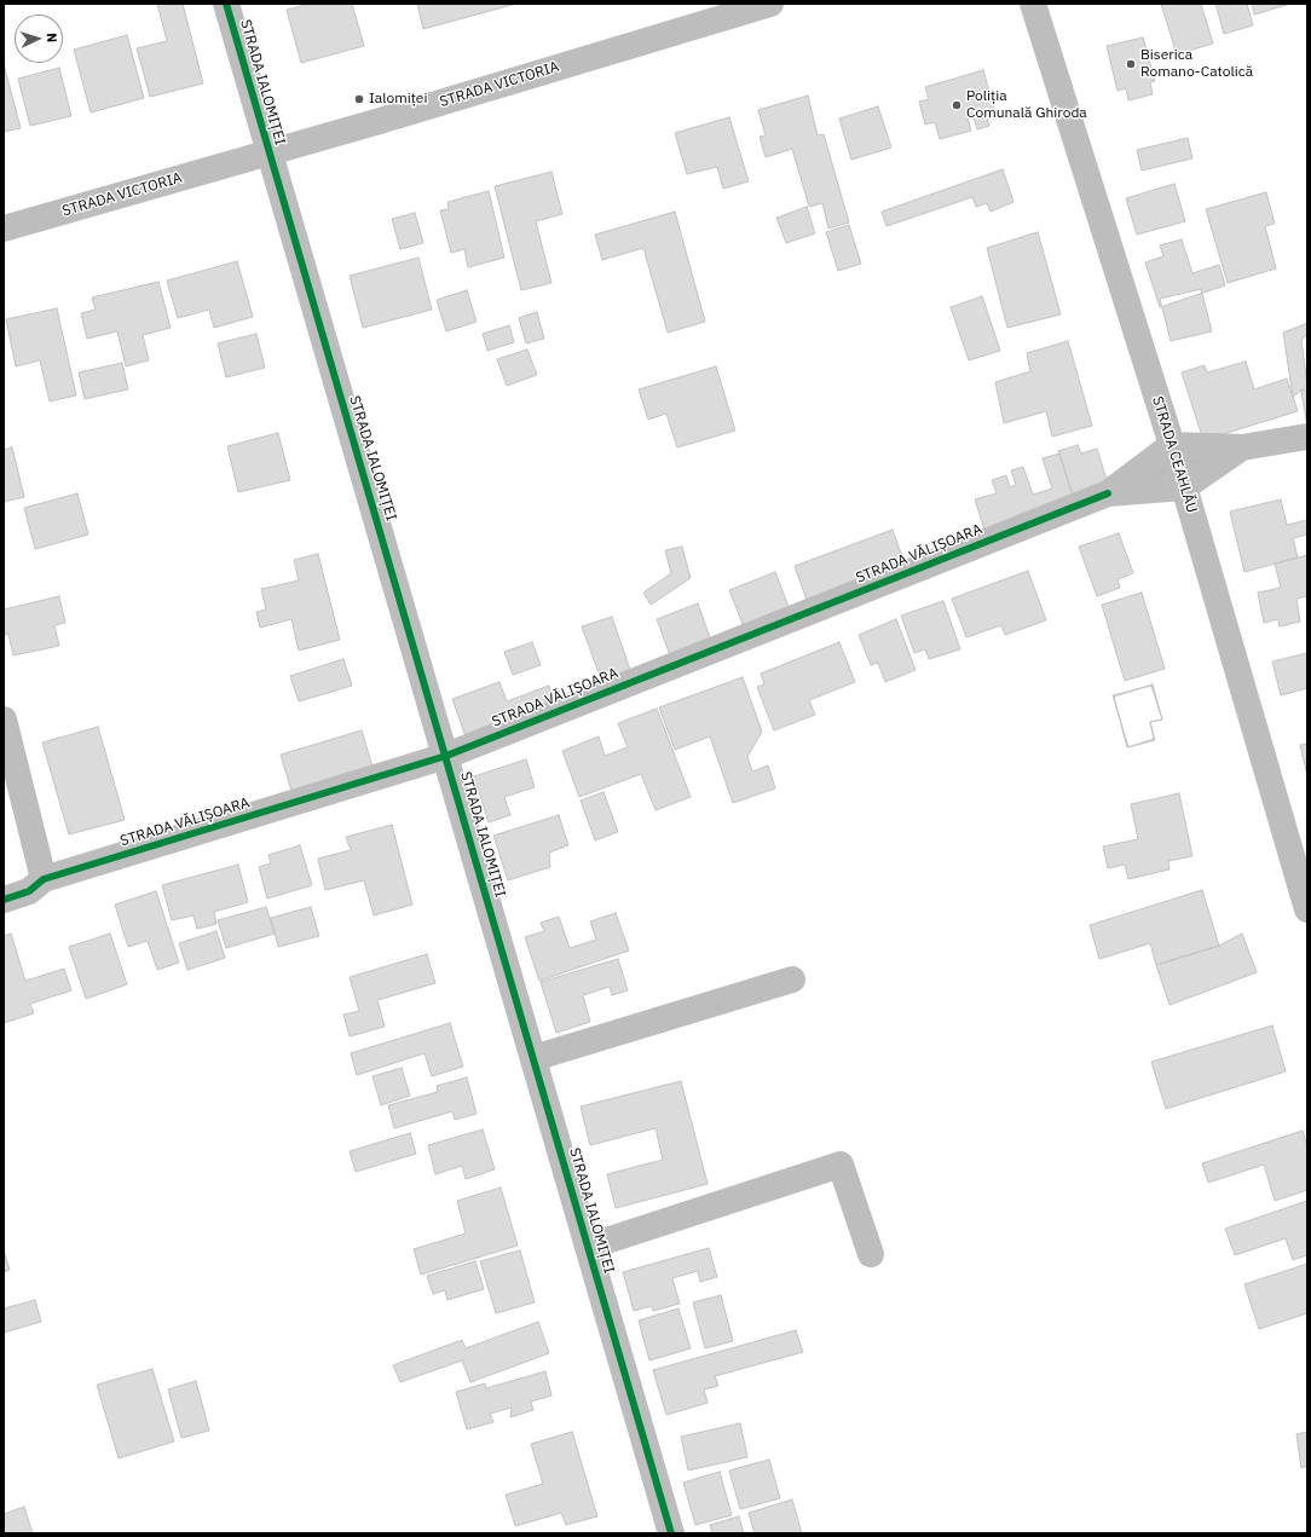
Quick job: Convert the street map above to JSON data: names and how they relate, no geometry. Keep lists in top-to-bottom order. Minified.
{"streets":{"street":["STRADA IALOMIȚEI","STRADA VICTORIA","STRADA CEAHLĂU","STRADA VĂLIȘOARA"]},"crossings":[["STRADA IALOMIȚEI","STRADA VICTORIA"],["STRADA IALOMIȚEI","STRADA VĂLIȘOARA"],["STRADA CEAHLĂU","STRADA VĂLIȘOARA"]],"places":["Biserica Romano-Catolică","Ialomiței","Poliția Comunală Ghiroda"],"north":"right"}
